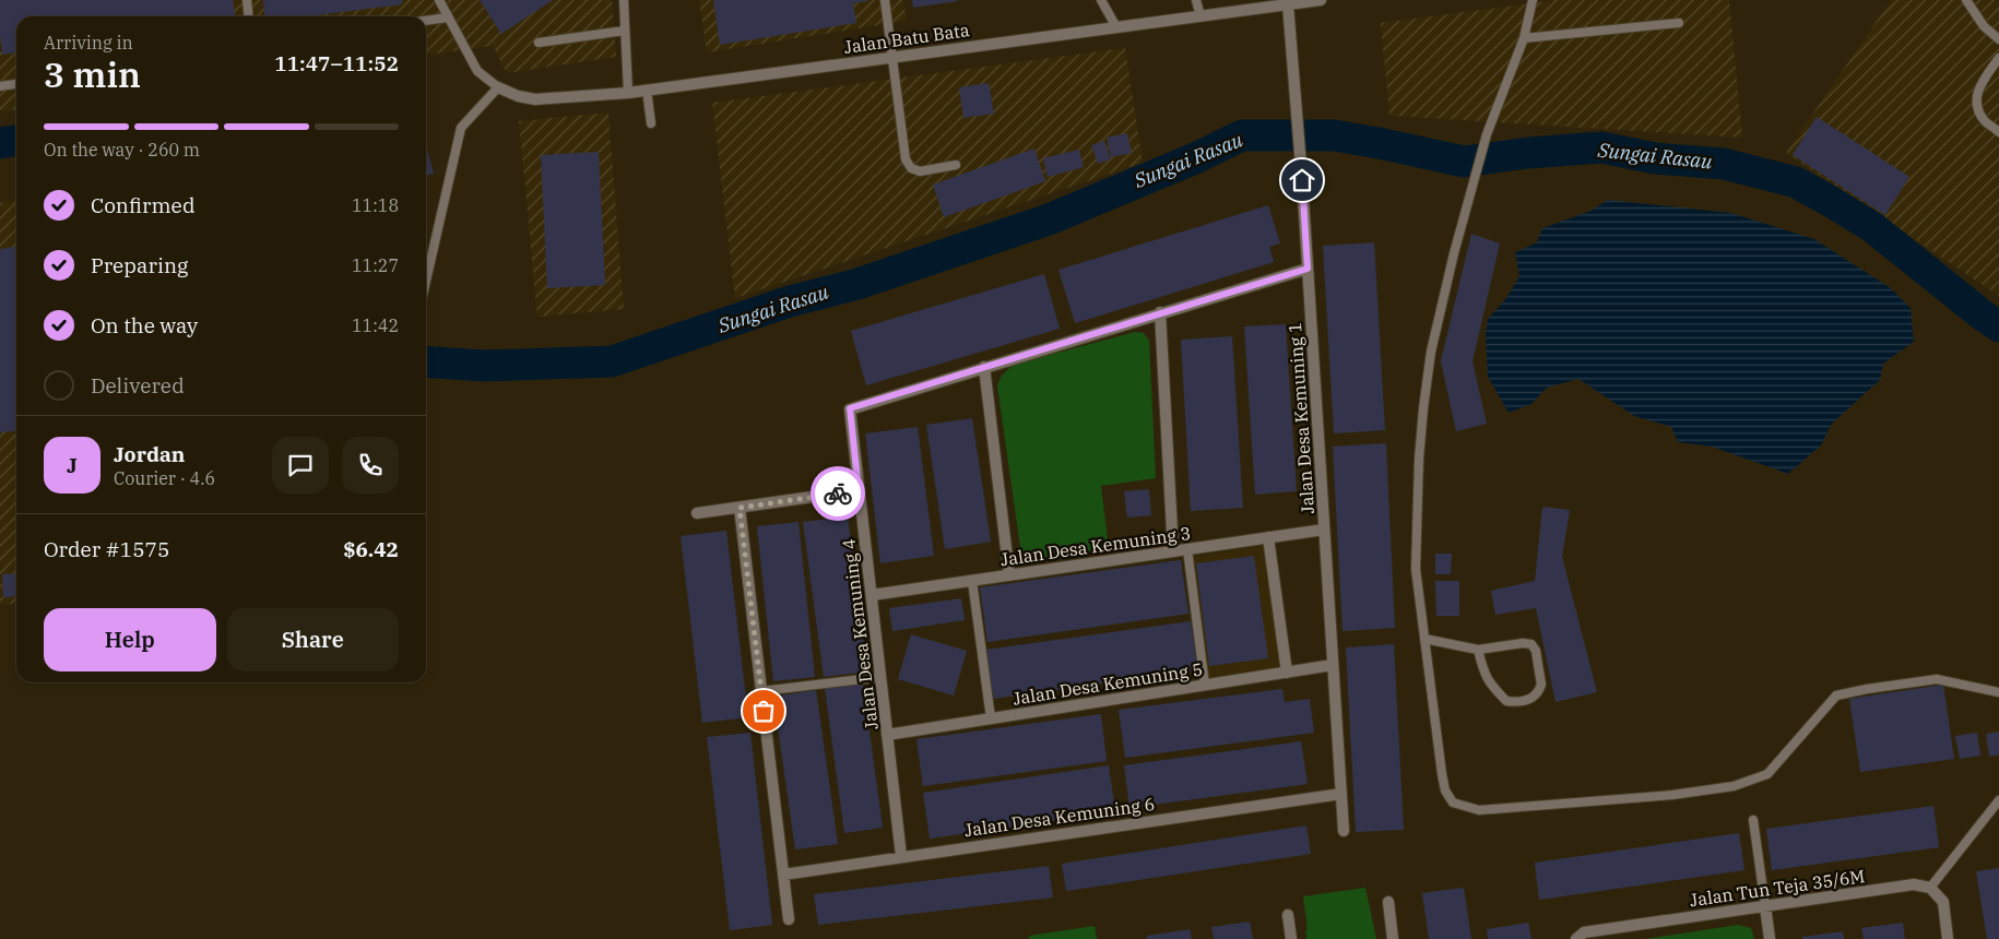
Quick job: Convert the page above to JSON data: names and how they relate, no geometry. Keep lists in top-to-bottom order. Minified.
{"streets":{"street":["Jalan Batu Bata","Jalan Desa Kemuning 1","Jalan Desa Kemuning 3","Jalan Desa Kemuning 4","Jalan Desa Kemuning 5","Jalan Desa Kemuning 6","Jalan Tun Teja 35/6M"]},"crossings":[["Jalan Batu Bata","Jalan Desa Kemuning 1"],["Jalan Desa Kemuning 1","Jalan Desa Kemuning 3"],["Jalan Desa Kemuning 1","Jalan Desa Kemuning 5"],["Jalan Desa Kemuning 1","Jalan Desa Kemuning 6"],["Jalan Desa Kemuning 3","Jalan Desa Kemuning 4"],["Jalan Desa Kemuning 4","Jalan Desa Kemuning 5"],["Jalan Desa Kemuning 4","Jalan Desa Kemuning 6"]],"water":["Sungai Rasau"],"page":{"heading":["3 min","Arriving in","11:47–11:52"],"panel":["Jordan","Courier · 4.6","Order #1575","$6.42"],"bar":"On the way · 260 m","list":[["Confirmed","11:18"],["Preparing","11:27"],["On the way","11:42"],"Delivered"],"round":"J","buttons":["Help","Share"]}}
